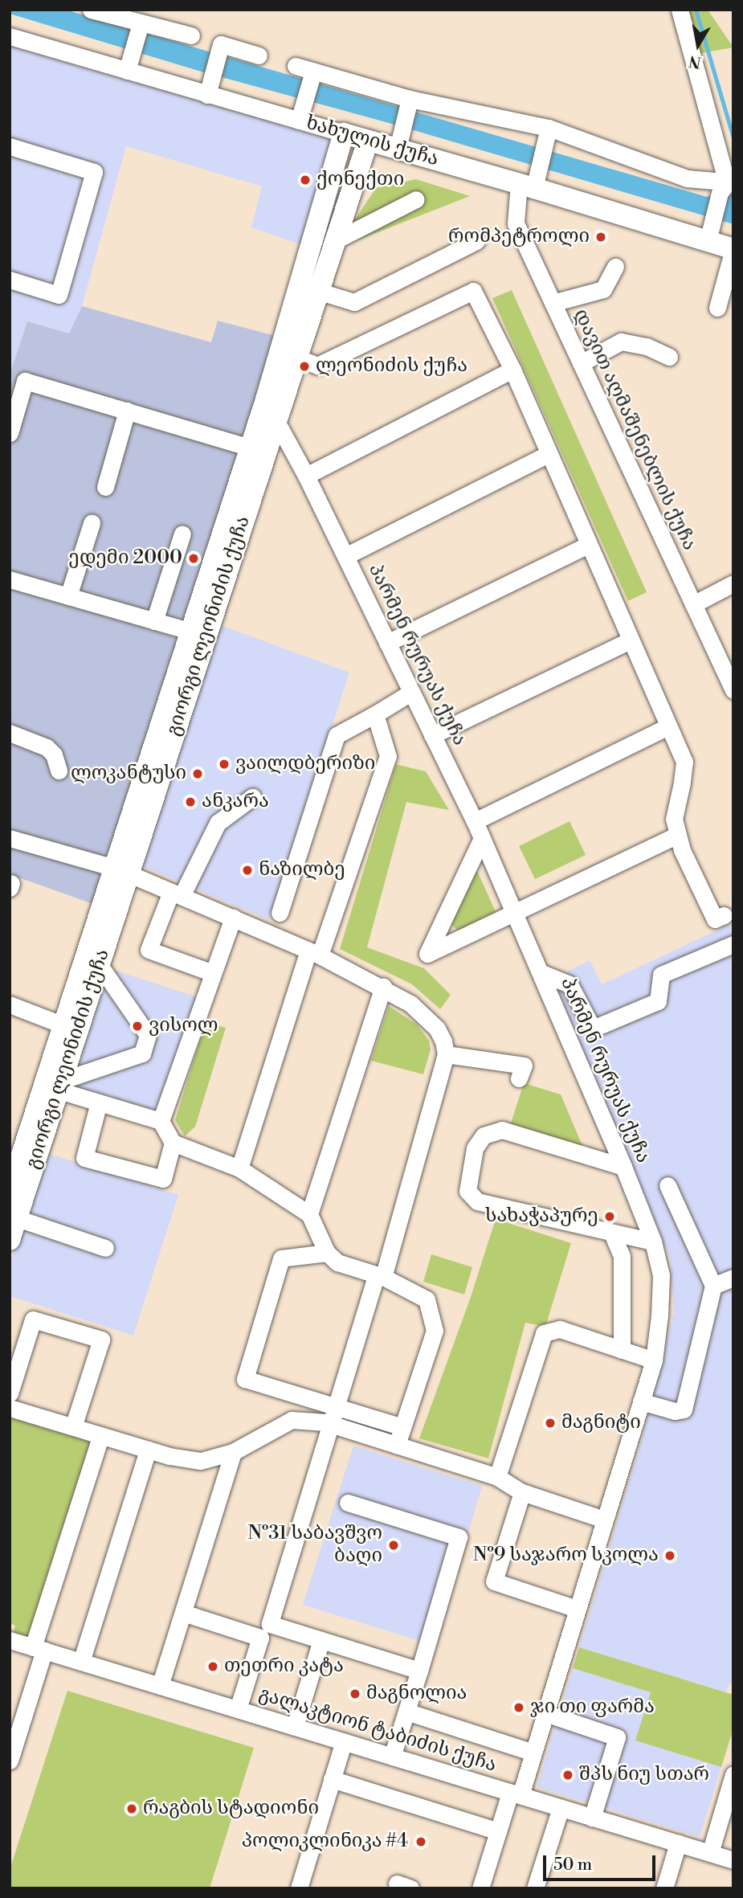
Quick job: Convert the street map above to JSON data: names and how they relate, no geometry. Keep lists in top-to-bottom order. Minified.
{"streets":{"main road":["ხახულის ქუჩა","გიორგი ლეონიძის ქუჩა"],"street":["დავით აღმაშენებლის ქუჩა","პარმენ რურუას ქუჩა","გალაკტიონ ტაბიძის ქუჩა"]},"crossings":[["ხახულის ქუჩა","დავით აღმაშენებლის ქუჩა"],["ხახულის ქუჩა","გიორგი ლეონიძის ქუჩა"],["გიორგი ლეონიძის ქუჩა","პარმენ რურუას ქუჩა"],["პარმენ რურუას ქუჩა","გალაკტიონ ტაბიძის ქუჩა"]],"places":["ქონექთი","რომპეტროლი","ლეონიძის ქუჩა","ედემი 2000","ვაილდბერიზი","ლოკანტუსი","ანკარა","ნაზილბე","ვისოლ","სახაჭაპურე","მაგნიტი","№31 საბავშვო ბაღი","№9 საჯარო სკოლა","თეთრი კატა","მაგნოლია","ჯი თი ფარმა","შპს ნიუ სთარ","რაგბის სტადიონი","პოლიკლინიკა #4"],"scale_bar":"50 m","north":"bottom"}
